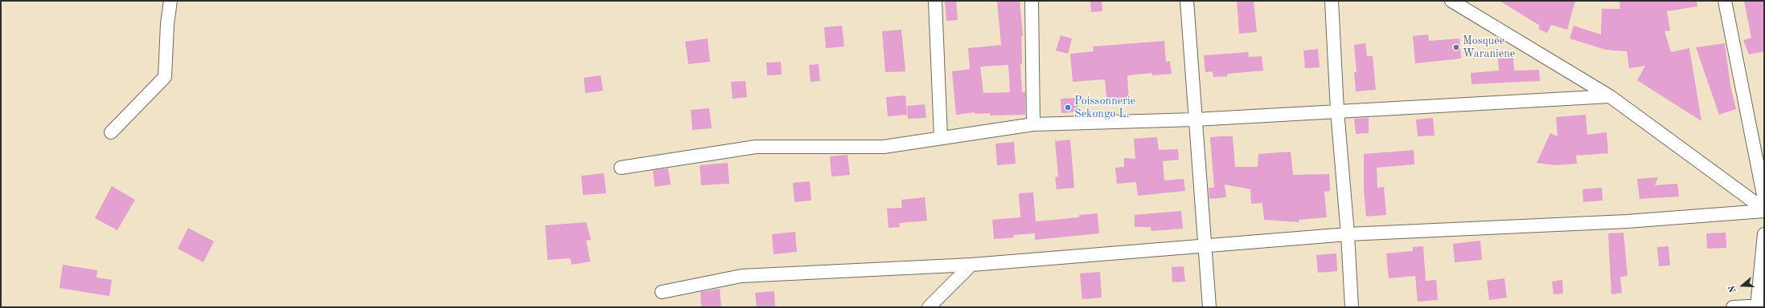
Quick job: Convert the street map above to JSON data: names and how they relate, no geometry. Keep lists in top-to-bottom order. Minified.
{"places":["Mosquée Waraniene","Poissonnerie Sekongo L."],"north":"left"}
